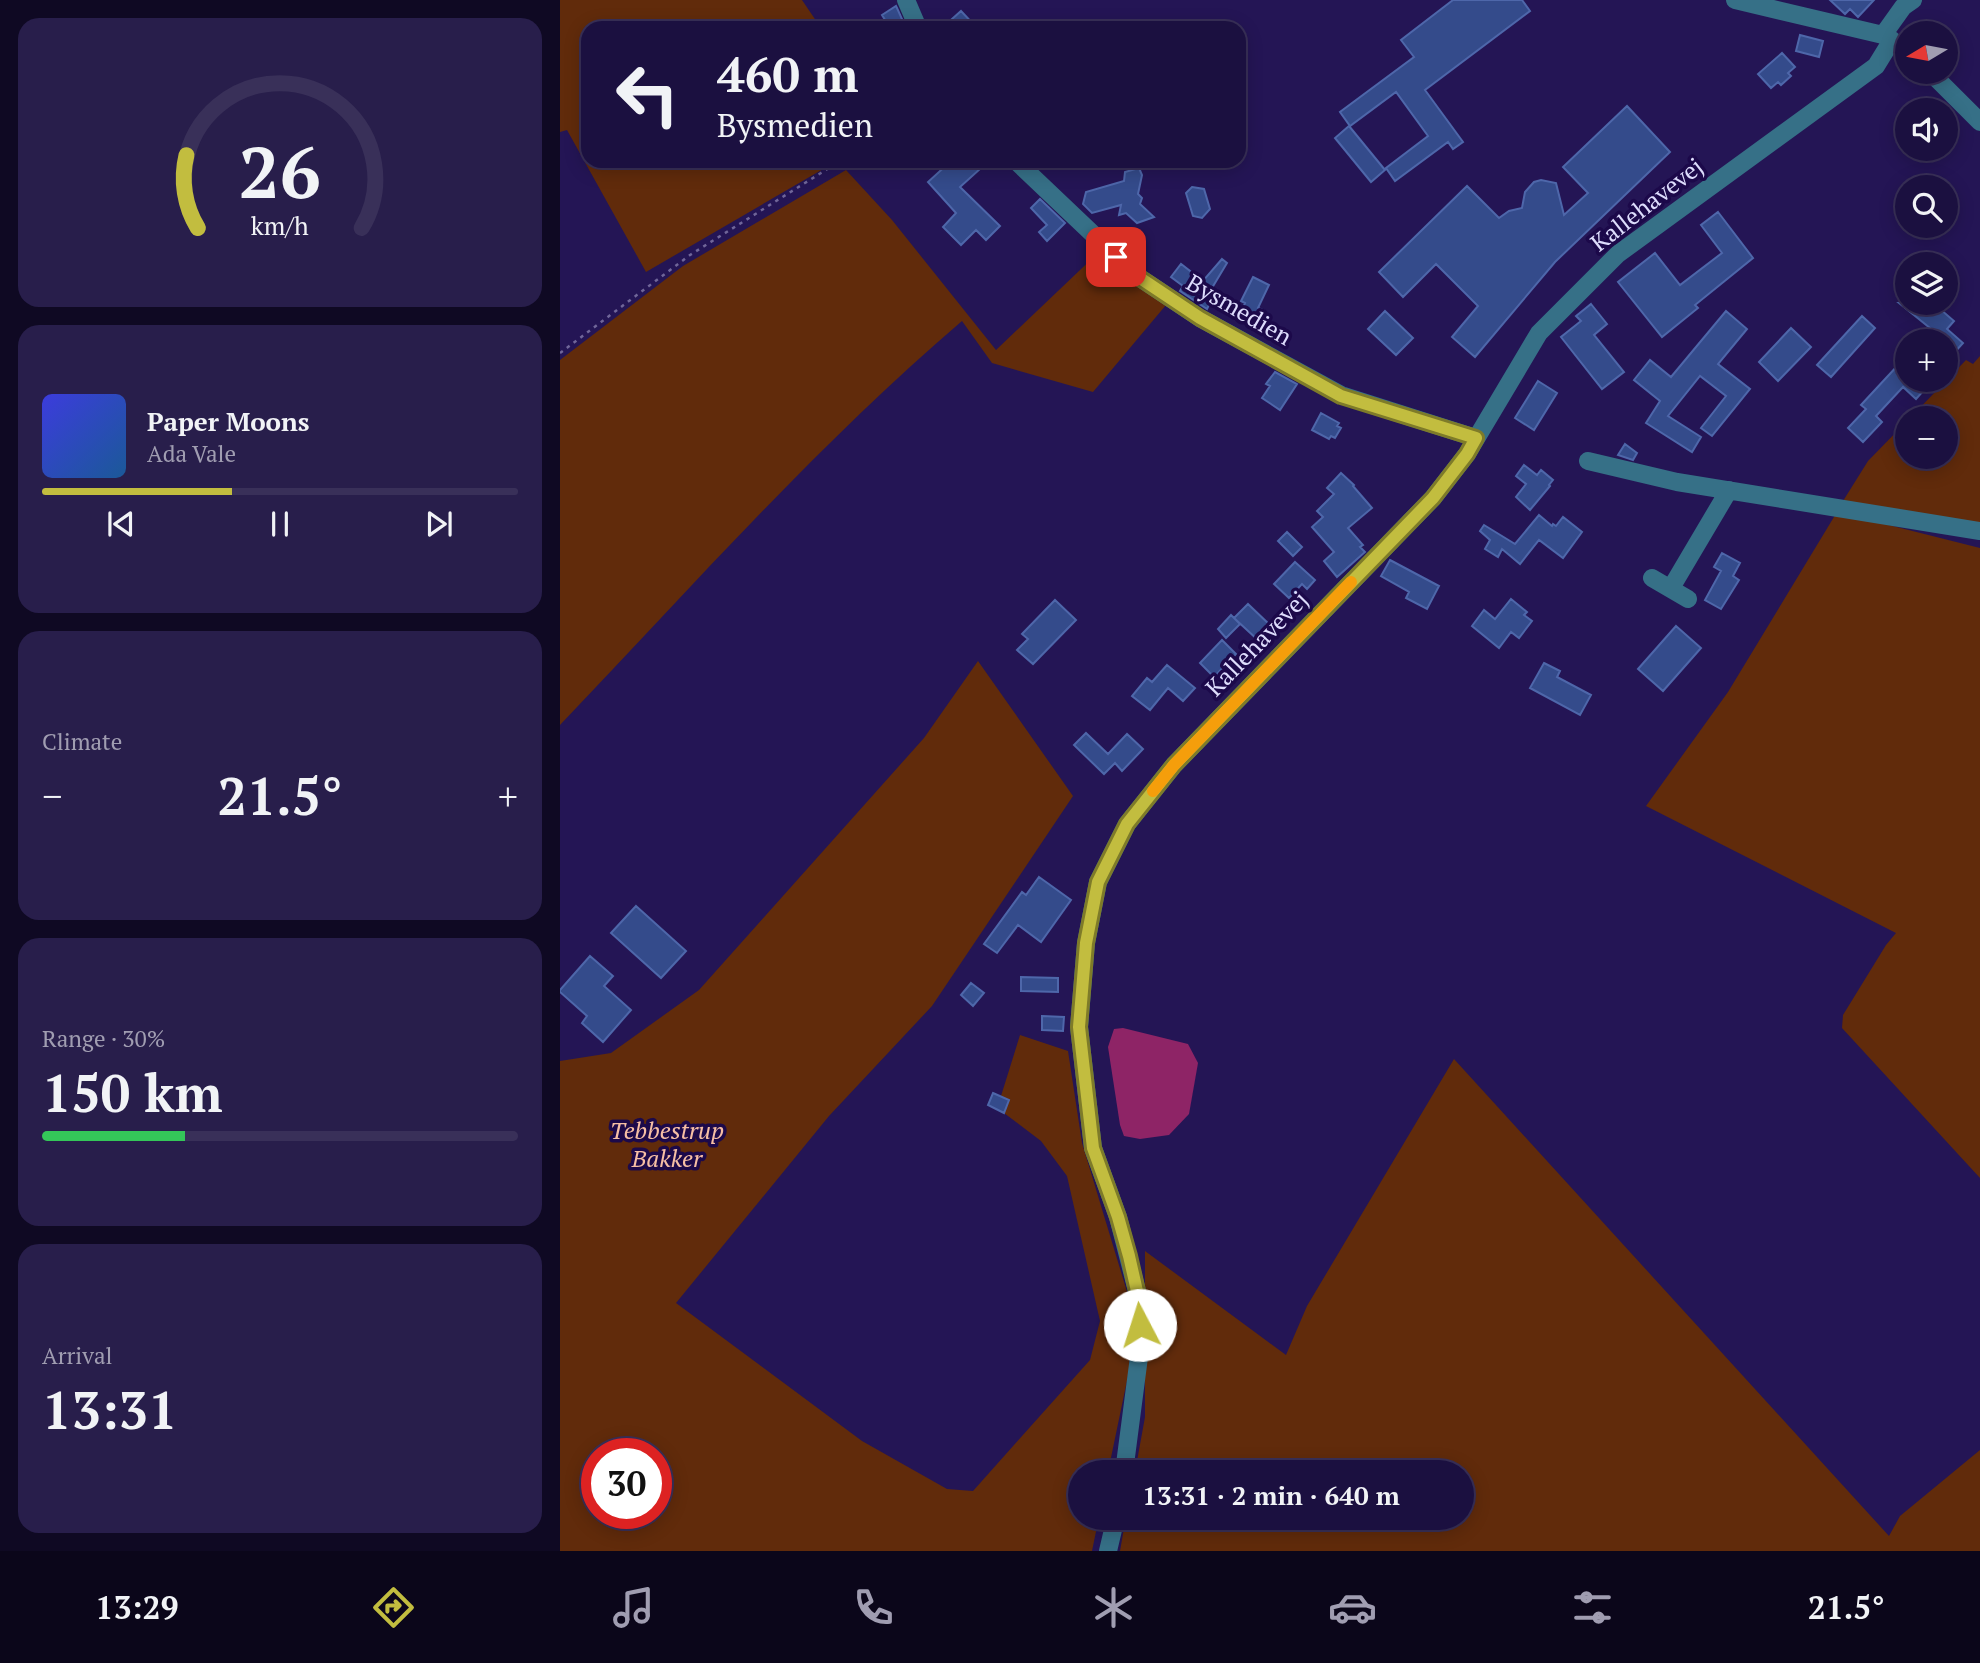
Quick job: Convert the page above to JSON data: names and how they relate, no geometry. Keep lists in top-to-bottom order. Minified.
{"streets":{"street":["Kallehavevej","Bysmedien"]},"crossings":[["Kallehavevej","Bysmedien"]],"parks":["Tebbestrup Bakker"],"north":"left","page":{"map_buttons":["+","−"],"turn":["460 m","Bysmedien"],"song":["Paper Moons","Ada Vale"],"tile":["Climate",["Range · 30%","150 km"],["Arrival","13:31"]],"heat":["−","21.5°","+"],"limit":"30","trip":"13:31 · 2 min · 640 m","tabs":["13:29","21.5°"],"gauge":["26","km/h"]}}
